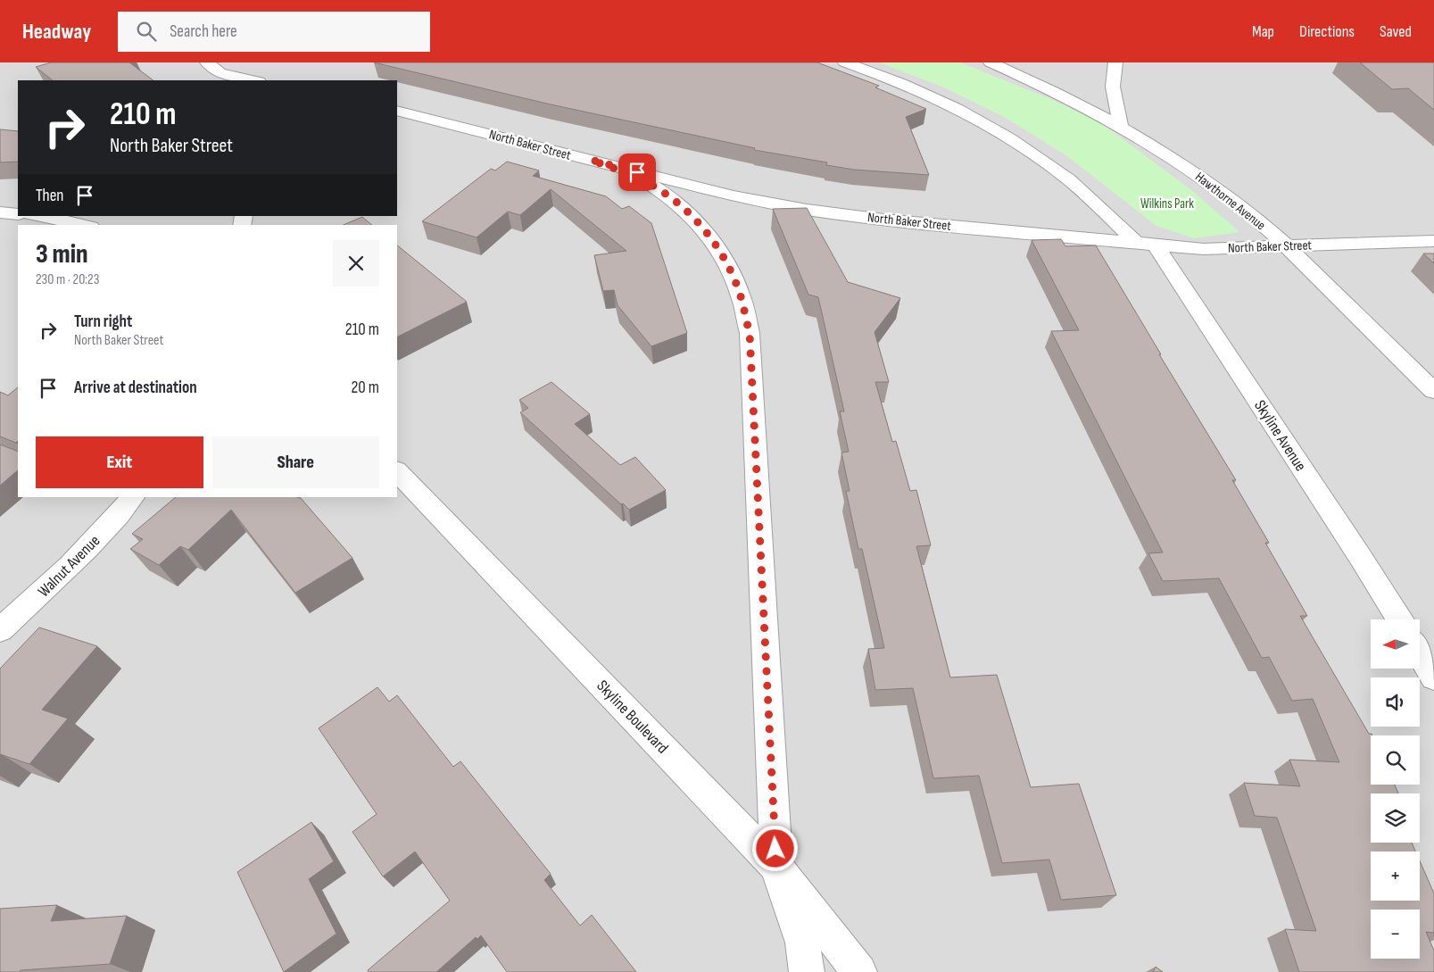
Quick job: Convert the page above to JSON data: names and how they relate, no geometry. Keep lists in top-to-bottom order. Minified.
{"streets":{"street":["North Baker Street","Hawthorne Avenue","Skyline Avenue","Walnut Avenue","Skyline Boulevard"]},"crossings":[["North Baker Street","Hawthorne Avenue"],["North Baker Street","Skyline Avenue"]],"parks":["Wilkins Park"],"north":"left","page":{"header":"Headway","search":"Search here","nav":["Map","Directions","Saved"],"turn":["210 m","North Baker Street"],"then":"Then","heading":["3 min","230 m · 20:23"],"list":[{"name":"Turn right","note":"North Baker Street","value":"210 m"},{"name":"Arrive at destination","value":"20 m"}],"buttons":["Exit","Share"],"map_buttons":["+","−"]}}
